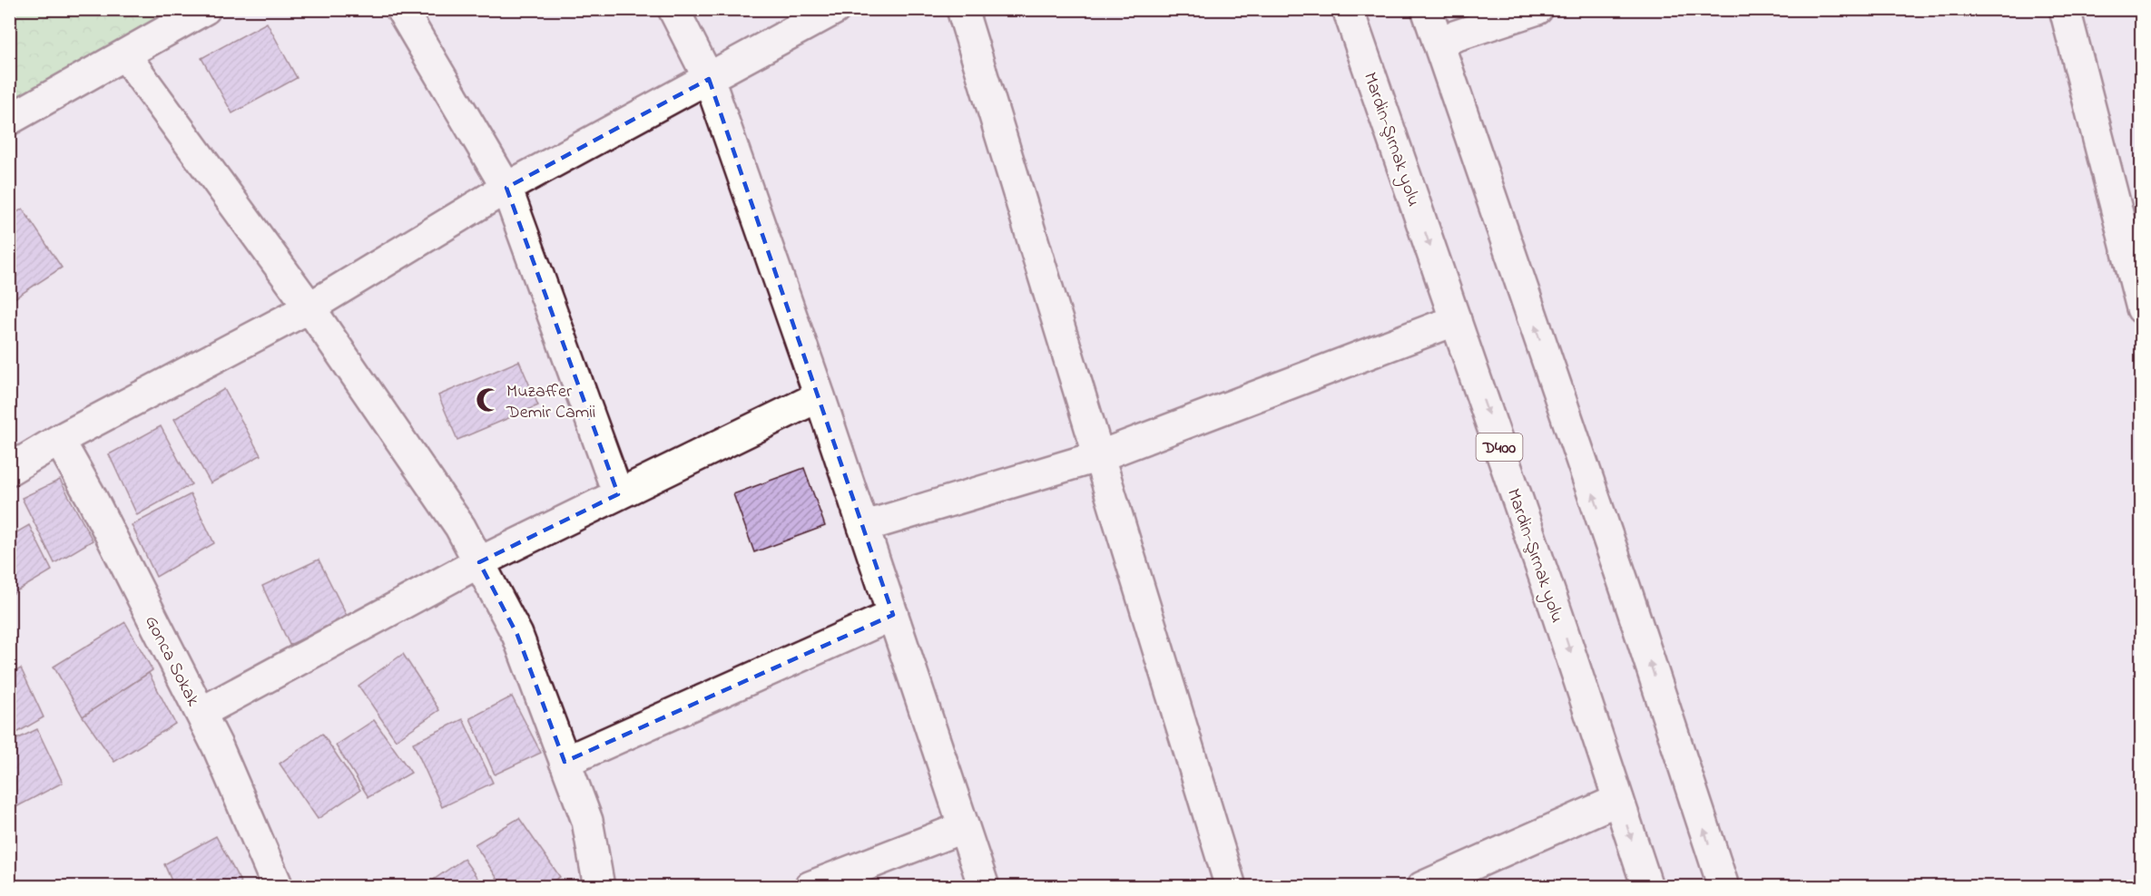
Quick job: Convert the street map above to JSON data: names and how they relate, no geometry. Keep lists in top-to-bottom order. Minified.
{"streets":{"main road":["Mardin-Şırnak yolu","D400","Gonca Sokak"]},"places":{"mosque":["Muzaffer Demir Camii"]}}
